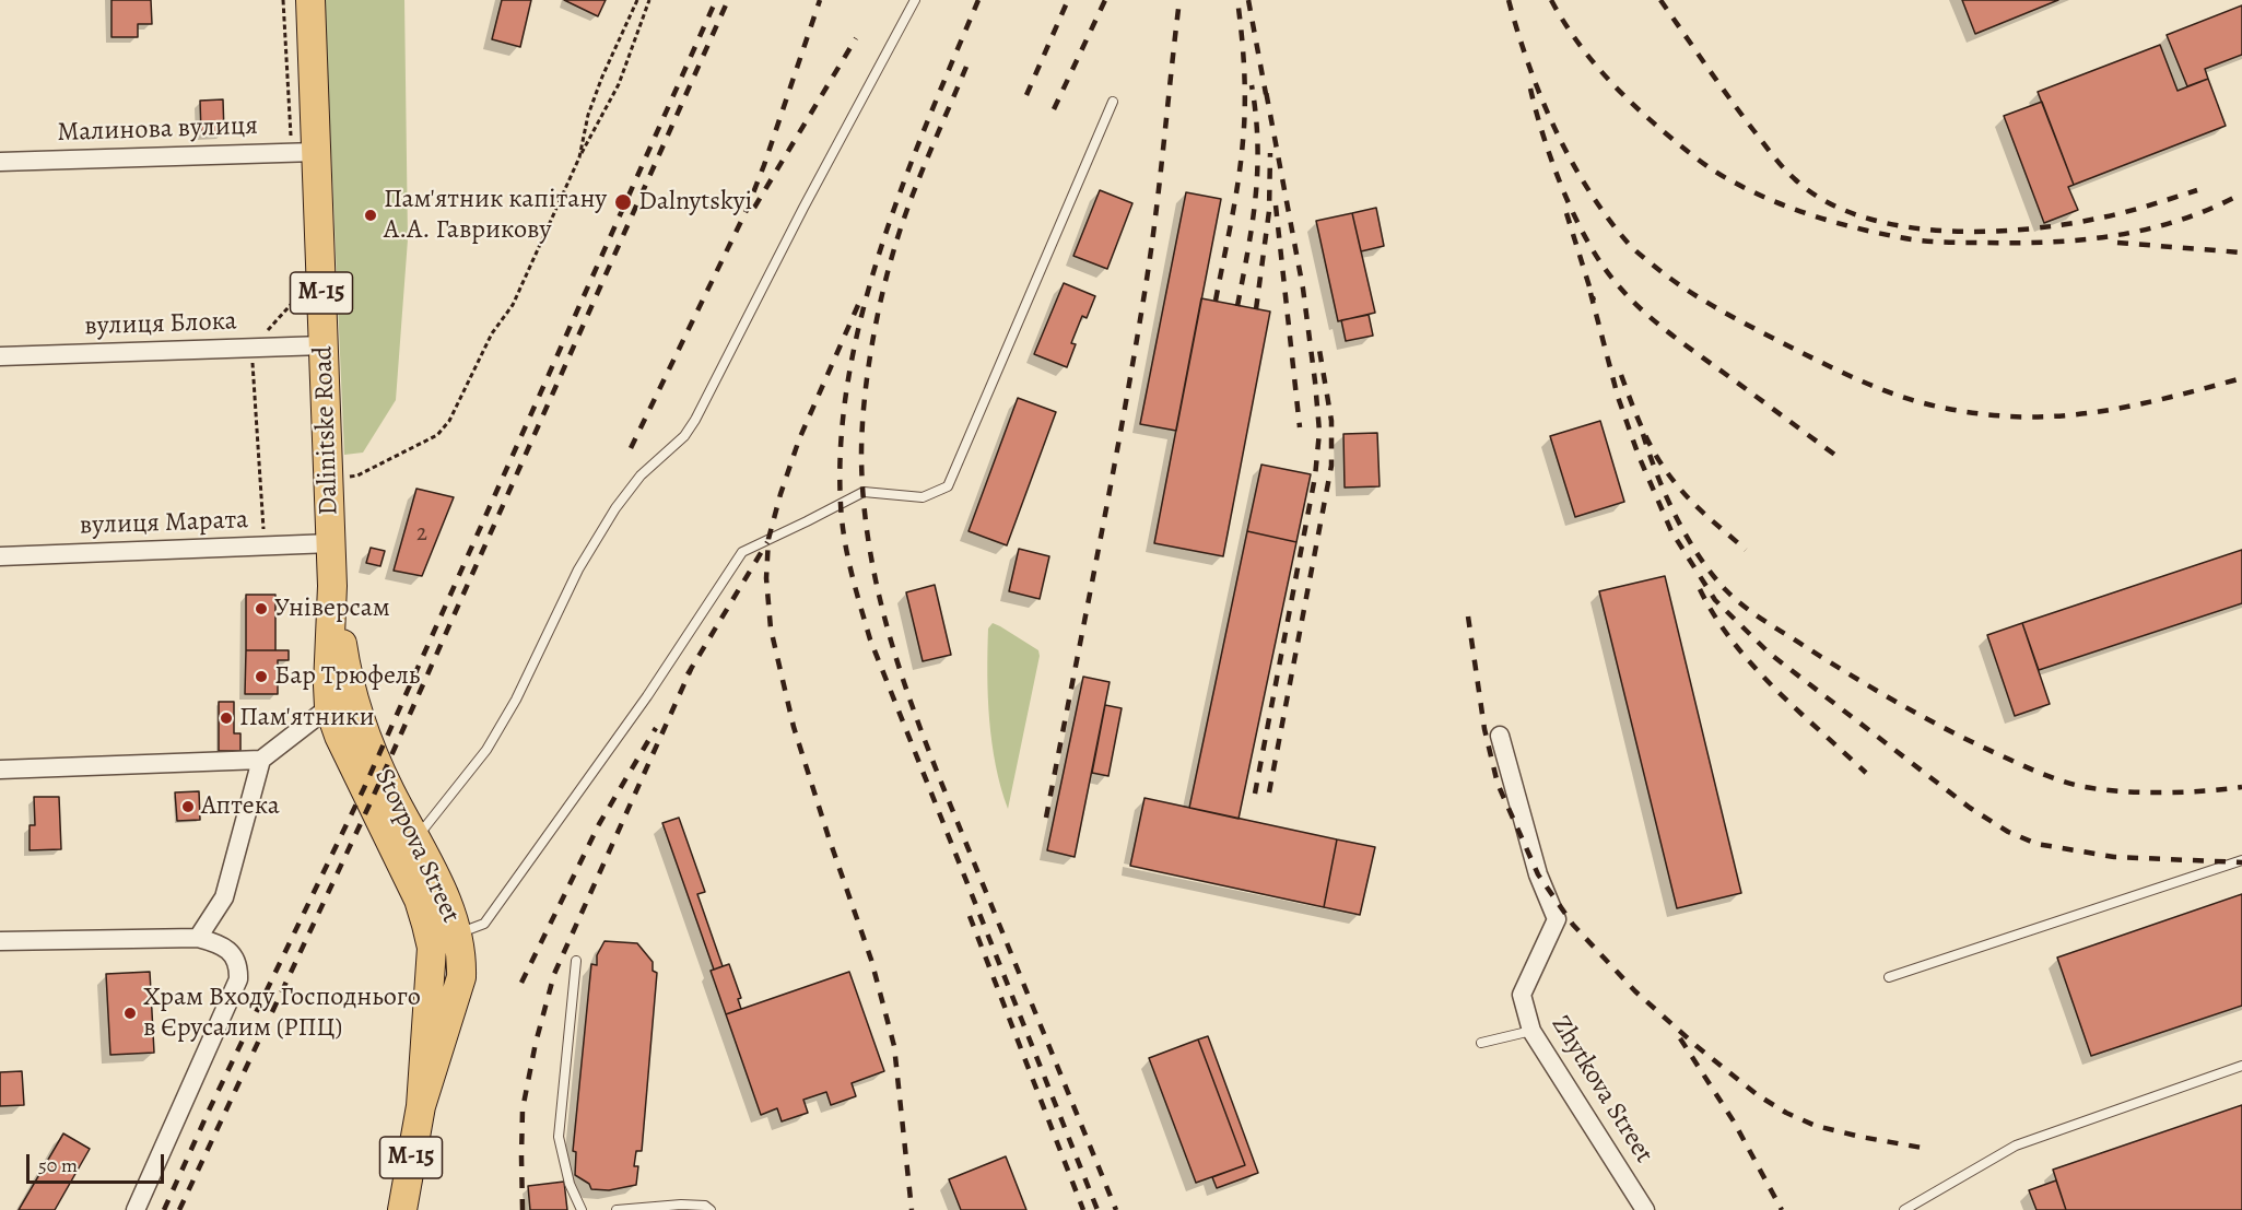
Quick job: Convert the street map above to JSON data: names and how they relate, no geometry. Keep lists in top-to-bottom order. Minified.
{"streets":{"main road":["М-15","Dalinitske Road","Stovpova Street"],"street":["Малинова вулиця","вулиця Блока","вулиця Марата","Zhytkova Street"]},"crossings":[["Малинова вулиця","Dalinitske Road"],["М-15","Dalinitske Road"],["М-15","Stovpova Street"],["вулиця Блока","Dalinitske Road"],["Dalinitske Road","вулиця Марата"],["Dalinitske Road","Stovpova Street"]],"places":["Dalnytskyi","Пам'ятник капітану А.А. Гаврикову","Універсам","Бар Трюфель","Пам'ятники","Аптека","Храм Входу Господнього в Єрусалим (РПЦ)"],"house_numbers":["2"],"scale_bar":"50 m"}
